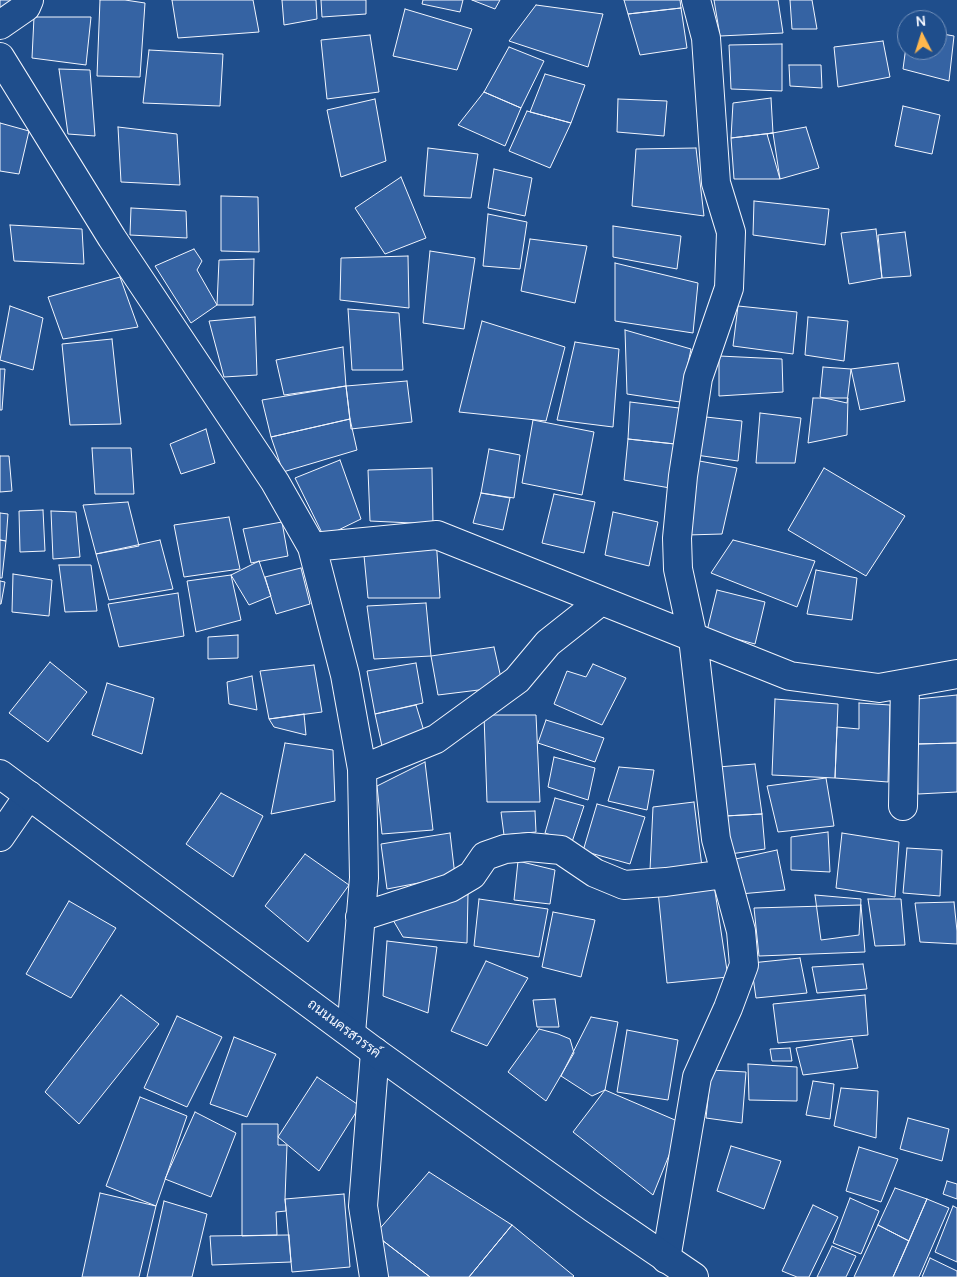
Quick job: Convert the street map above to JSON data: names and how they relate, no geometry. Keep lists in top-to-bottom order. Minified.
{"streets":{"street":["ถนนนครสวรรค์"]},"north":"top"}
